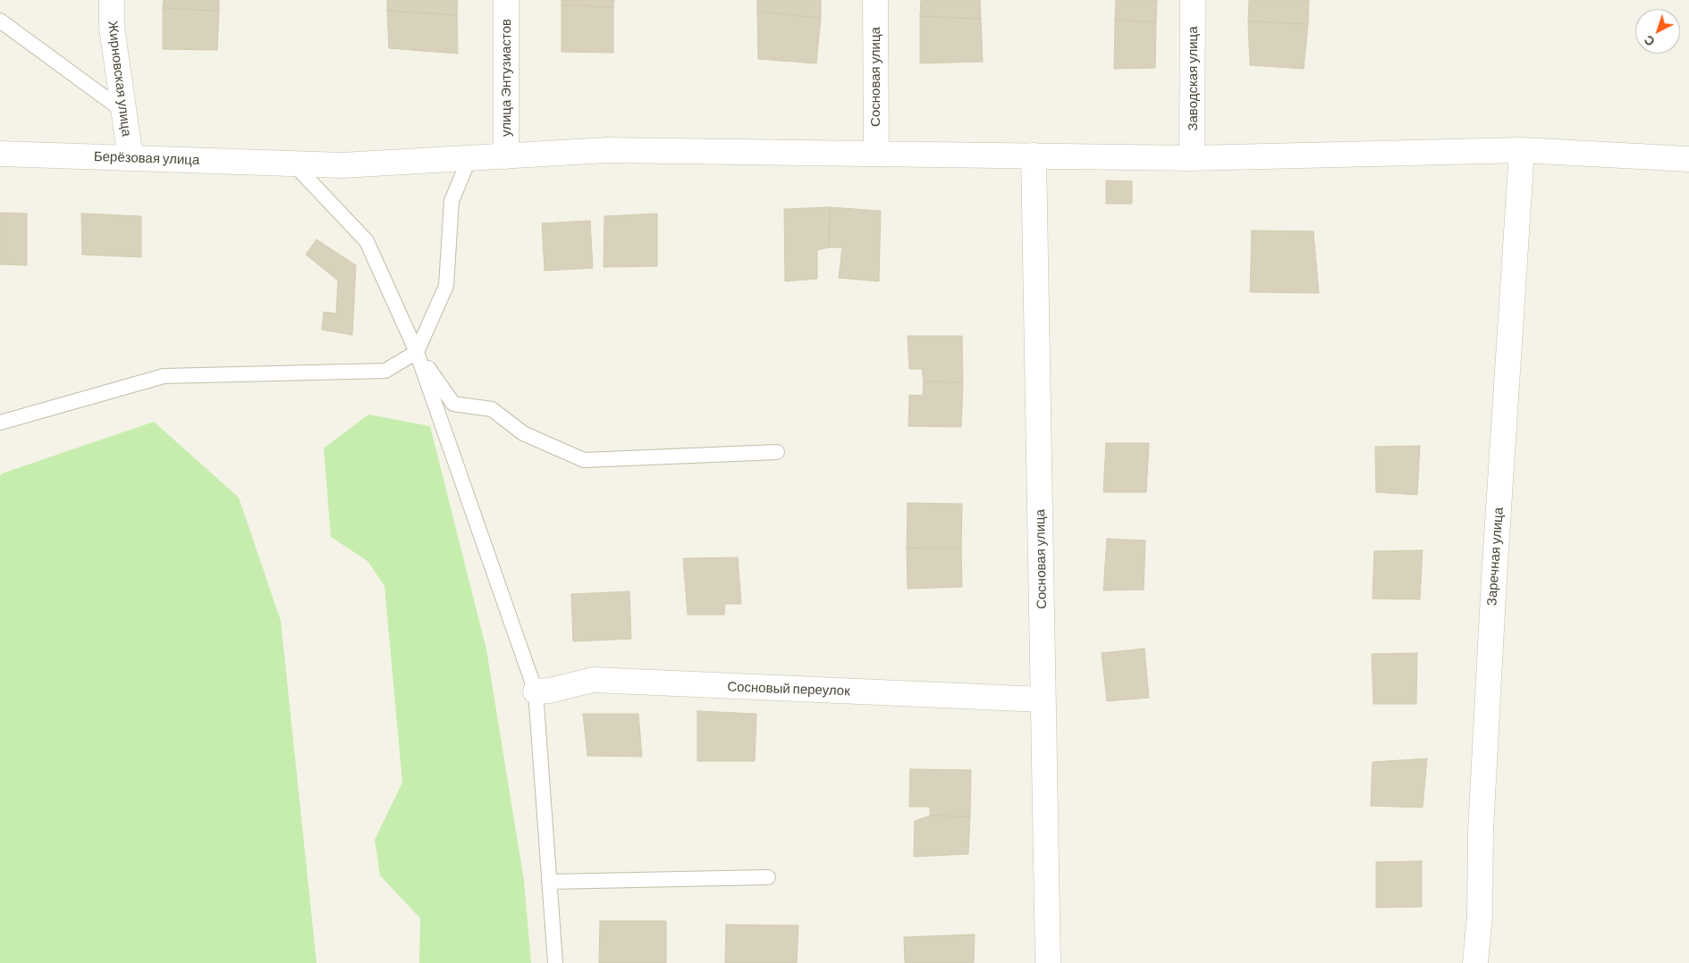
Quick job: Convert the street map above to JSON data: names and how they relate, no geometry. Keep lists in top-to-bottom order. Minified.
{"streets":{"street":["Сосновая улица","улица Энтузиастов","Жирновская улица","Заводская улица","Берёзовая улица","Заречная улица","Сосновый переулок"]},"crossings":[["Сосновая улица","Берёзовая улица"],["Сосновая улица","Сосновый переулок"],["улица Энтузиастов","Берёзовая улица"],["Жирновская улица","Берёзовая улица"],["Заводская улица","Берёзовая улица"],["Берёзовая улица","Заречная улица"]],"north":"bottom left"}
